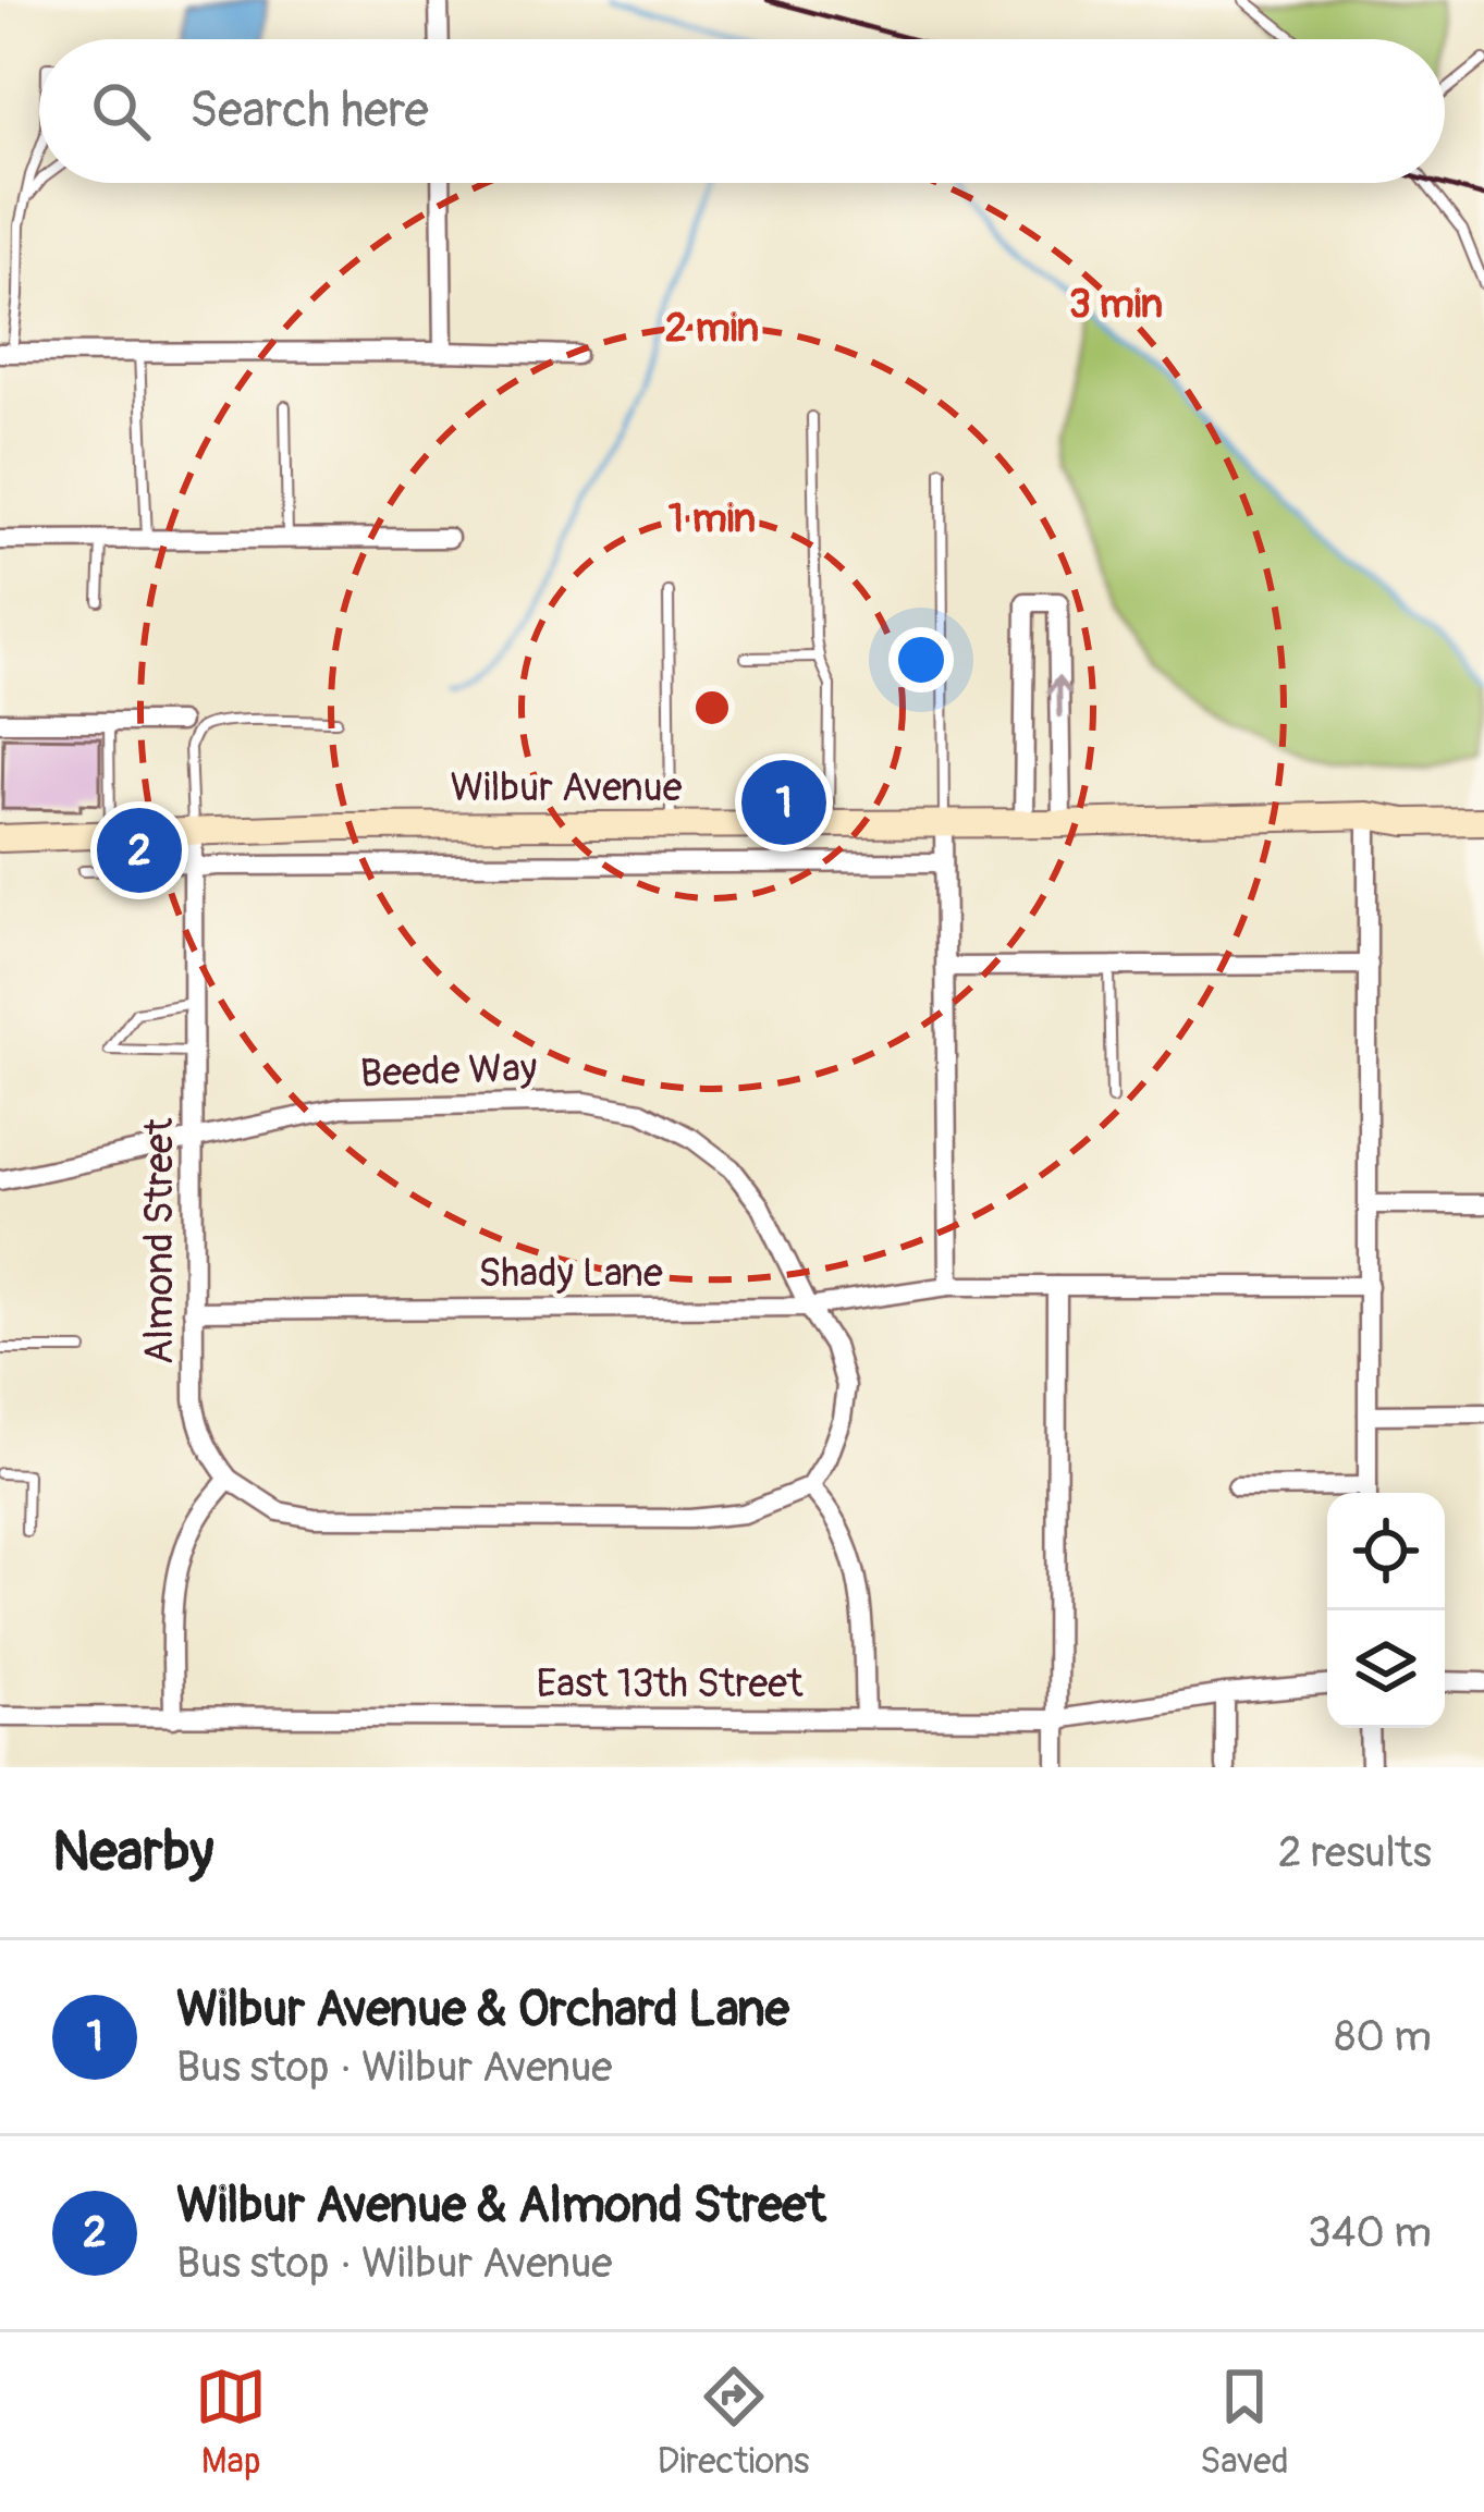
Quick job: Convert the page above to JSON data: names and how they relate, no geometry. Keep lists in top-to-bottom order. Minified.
{"streets":{"main road":["Wilbur Avenue"],"street":["Beede Way","Almond Street","Shady Lane","East 13th Street"]},"crossings":[["Wilbur Avenue","Almond Street"],["Beede Way","Almond Street"],["Beede Way","Shady Lane"],["Almond Street","Shady Lane"]],"page":{"search":"Search here","pins":["1","2"],"heading":["Nearby","2 results"],"list":[{"mark":"1","name":"Wilbur Avenue & Orchard Lane","note":"Bus stop · Wilbur Avenue","value":"80 m"},{"mark":"2","name":"Wilbur Avenue & Almond Street","note":"Bus stop · Wilbur Avenue","value":"340 m"}],"nav":["Map","Directions","Saved"]},"rings":["3 min","2 min","1 min"]}
